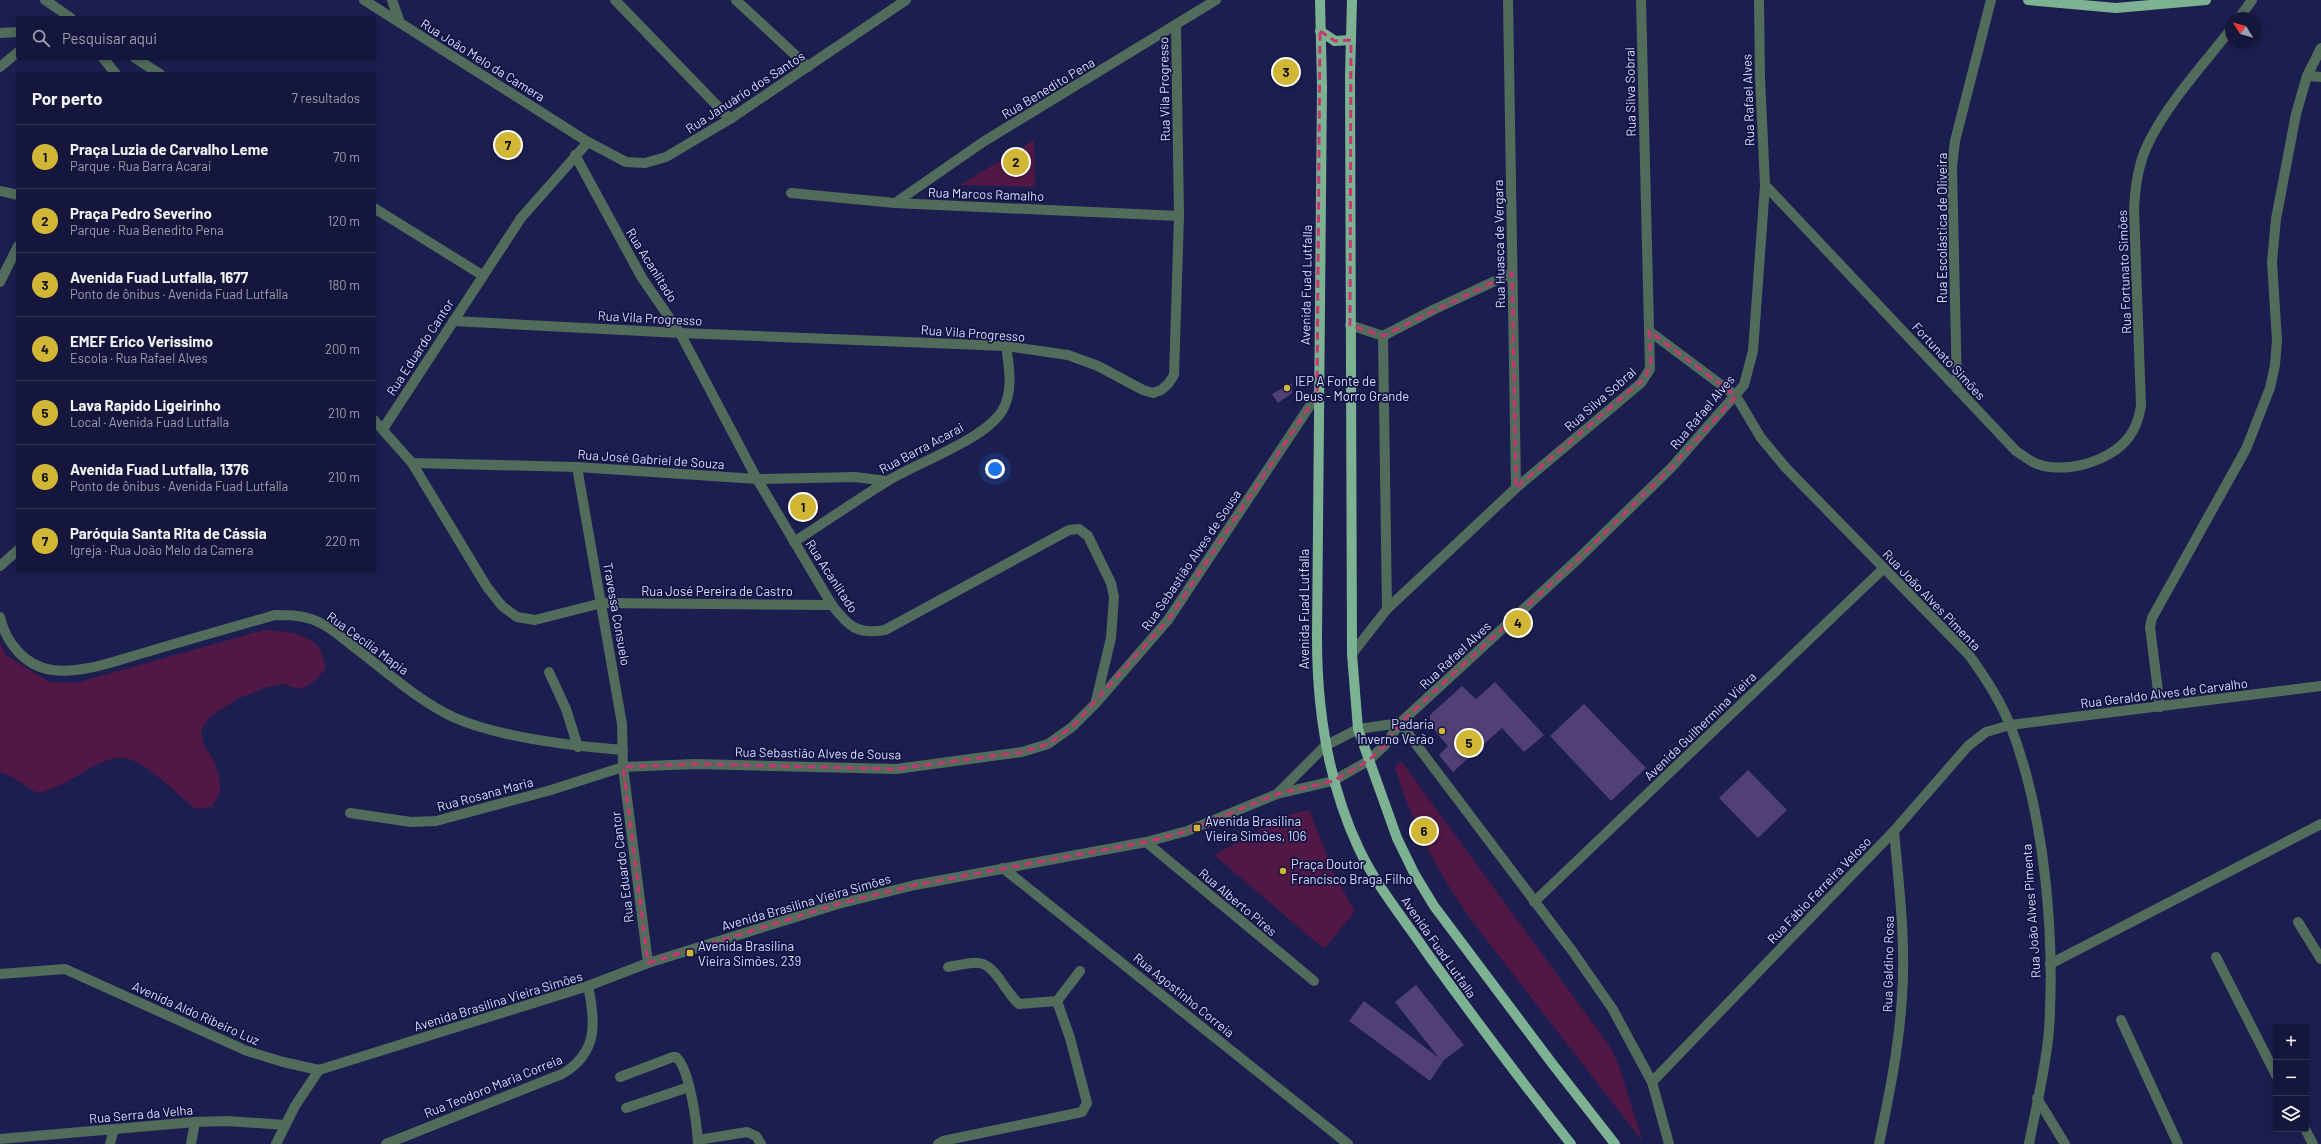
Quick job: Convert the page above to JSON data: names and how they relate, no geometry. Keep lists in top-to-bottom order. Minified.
{"streets":{"main road":["Avenida Fuad Lutfalla"],"street":["Rua João Melo da Camera","Rua Benedito Pena","Rua Vila Progresso","Rua Januário dos Santos","Rua Silva Sobral","Rua Rafael Alves","Rua Marcos Ramalho","Rua Escolástica de Oliveira","Rua Huasca de Vergara","Rua Acanlitado","Rua Fortunato Simões","Rua Eduardo Cantor","Fortunato Simões","Rua Barra Acarai","Rua José Gabriel de Souza","Rua Sebastião Alves de Sousa","Rua José Pereira de Castro","Rua João Alves Pimenta","Travessa Consuelo","Rua Cecília Mapia","Rua Geraldo Alves de Carvalho","Avenida Guilhermina Vieira","Rua Rosana Maria","Rua Fábio Ferreira Veloso","Avenida Brasilina Vieira Simões","Rua Alberto Pires","Rua Galdino Rosa","Rua Agostinho Correia","Avenida Aldo Ribeiro Luz","Rua Teodoro Maria Correia","Rua Serra da Velha"]},"crossings":[["Rua João Melo da Camera","Rua Januário dos Santos"],["Rua João Melo da Camera","Rua Eduardo Cantor"],["Rua Benedito Pena","Rua Vila Progresso"],["Rua Benedito Pena","Rua Marcos Ramalho"],["Rua Vila Progresso","Rua Marcos Ramalho"],["Rua Vila Progresso","Rua Acanlitado"],["Rua Vila Progresso","Rua Eduardo Cantor"],["Rua Vila Progresso","Rua Barra Acarai"],["Rua Januário dos Santos","Rua Eduardo Cantor"],["Rua Silva Sobral","Rua Huasca de Vergara"],["Rua Silva Sobral","Avenida Fuad Lutfalla"],["Rua Rafael Alves","Fortunato Simões"],["Rua Rafael Alves","Rua João Alves Pimenta"],["Rua Rafael Alves","Avenida Brasilina Vieira Simões"],["Rua Escolástica de Oliveira","Fortunato Simões"],["Rua Acanlitado","Rua Eduardo Cantor"],["Rua Acanlitado","Rua Barra Acarai"],["Rua Acanlitado","Rua José Gabriel de Souza"],["Rua Acanlitado","Rua Sebastião Alves de Sousa"],["Rua Acanlitado","Rua José Pereira de Castro"],["Rua Fortunato Simões","Fortunato Simões"],["Avenida Fuad Lutfalla","Rua Sebastião Alves de Sousa"],["Avenida Fuad Lutfalla","Avenida Brasilina Vieira Simões"],["Rua Eduardo Cantor","Rua Sebastião Alves de Sousa"],["Rua Eduardo Cantor","Travessa Consuelo"],["Rua Eduardo Cantor","Rua Rosana Maria"],["Rua Eduardo Cantor","Avenida Brasilina Vieira Simões"],["Rua Barra Acarai","Rua José Gabriel de Souza"],["Rua José Gabriel de Souza","Travessa Consuelo"],["Rua Sebastião Alves de Sousa","Travessa Consuelo"],["Rua Sebastião Alves de Sousa","Rua Rosana Maria"],["Rua José Pereira de Castro","Travessa Consuelo"],["Rua João Alves Pimenta","Rua Geraldo Alves de Carvalho"],["Rua João Alves Pimenta","Avenida Guilhermina Vieira"],["Rua João Alves Pimenta","Rua Fábio Ferreira Veloso"],["Travessa Consuelo","Rua Cecília Mapia"],["Travessa Consuelo","Rua Rosana Maria"],["Rua Geraldo Alves de Carvalho","Rua Fábio Ferreira Veloso"],["Rua Fábio Ferreira Veloso","Rua Galdino Rosa"],["Avenida Brasilina Vieira Simões","Rua Alberto Pires"],["Avenida Brasilina Vieira Simões","Rua Agostinho Correia"],["Avenida Brasilina Vieira Simões","Avenida Aldo Ribeiro Luz"],["Avenida Brasilina Vieira Simões","Rua Teodoro Maria Correia"]],"places":{"other":["IEP A Fonte de Deus - Morro Grande","Padaria Inverno Verão","Praça Doutor Francisco Braga Filho"],"transit":["Avenida Brasilina Vieira Simões, 106","Avenida Brasilina Vieira Simões, 239"]},"north":"top left","page":{"search":"Pesquisar aqui","pins":["3","7","2","1","4","5","6"],"heading":["Por perto","7 resultados"],"list":[{"mark":"1","name":"Praça Luzia de Carvalho Leme","note":"Parque · Rua Barra Acarai","value":"70 m"},{"mark":"2","name":"Praça Pedro Severino","note":"Parque · Rua Benedito Pena","value":"120 m"},{"mark":"3","name":"Avenida Fuad Lutfalla, 1677","note":"Ponto de ônibus · Avenida Fuad Lutfalla","value":"180 m"},{"mark":"4","name":"EMEF Erico Verissimo","note":"Escola · Rua Rafael Alves","value":"200 m"},{"mark":"5","name":"Lava Rapido Ligeirinho","note":"Local · Avenida Fuad Lutfalla","value":"210 m"},{"mark":"6","name":"Avenida Fuad Lutfalla, 1376","note":"Ponto de ônibus · Avenida Fuad Lutfalla","value":"210 m"},{"mark":"7","name":"Paróquia Santa Rita de Cássia","note":"Igreja · Rua João Melo da Camera","value":"220 m"}],"map_buttons":["+","−"]}}
